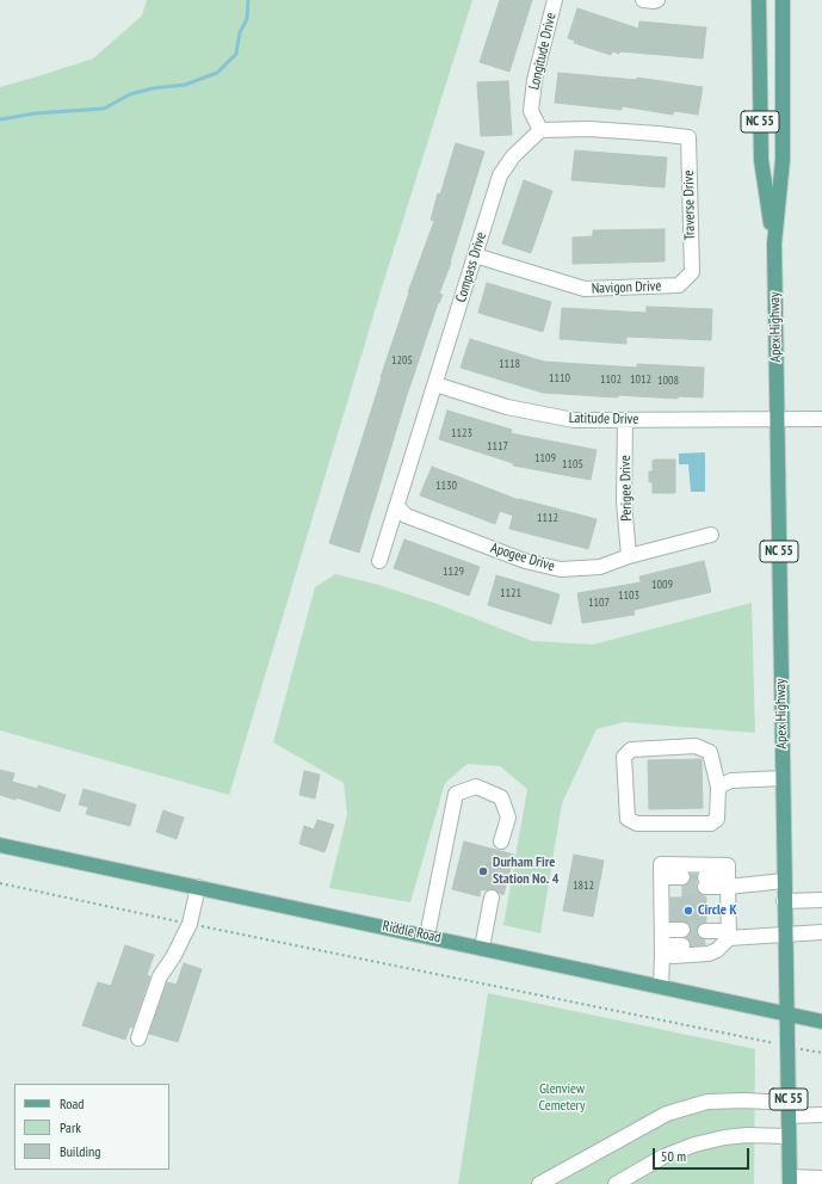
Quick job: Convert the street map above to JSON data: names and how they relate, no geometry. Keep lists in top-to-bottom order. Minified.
{"streets":{"main road":["NC 55","Apex Highway","Riddle Road"],"street":["Longitude Drive","Traverse Drive","Compass Drive","Navigon Drive","Latitude Drive","Perigee Drive","Apogee Drive"]},"crossings":[["Longitude Drive","Traverse Drive"],["Longitude Drive","Compass Drive"],["Traverse Drive","Compass Drive"],["Traverse Drive","Navigon Drive"],["Compass Drive","Navigon Drive"],["Compass Drive","Latitude Drive"],["Compass Drive","Apogee Drive"],["Apex Highway","Latitude Drive"],["Apex Highway","Riddle Road"],["Latitude Drive","Perigee Drive"],["Perigee Drive","Apogee Drive"]],"parks":["Glenview Cemetery"],"places":["Durham Fire Station No. 4","Circle K"],"house_numbers":["1205","1118","1110","1102","1012","1008","1123","1117","1109","1105","1130","1112","1129","1009","1121","1103","1107","1812"],"legend":["Road","Park","Building"],"scale_bar":"50 m"}
